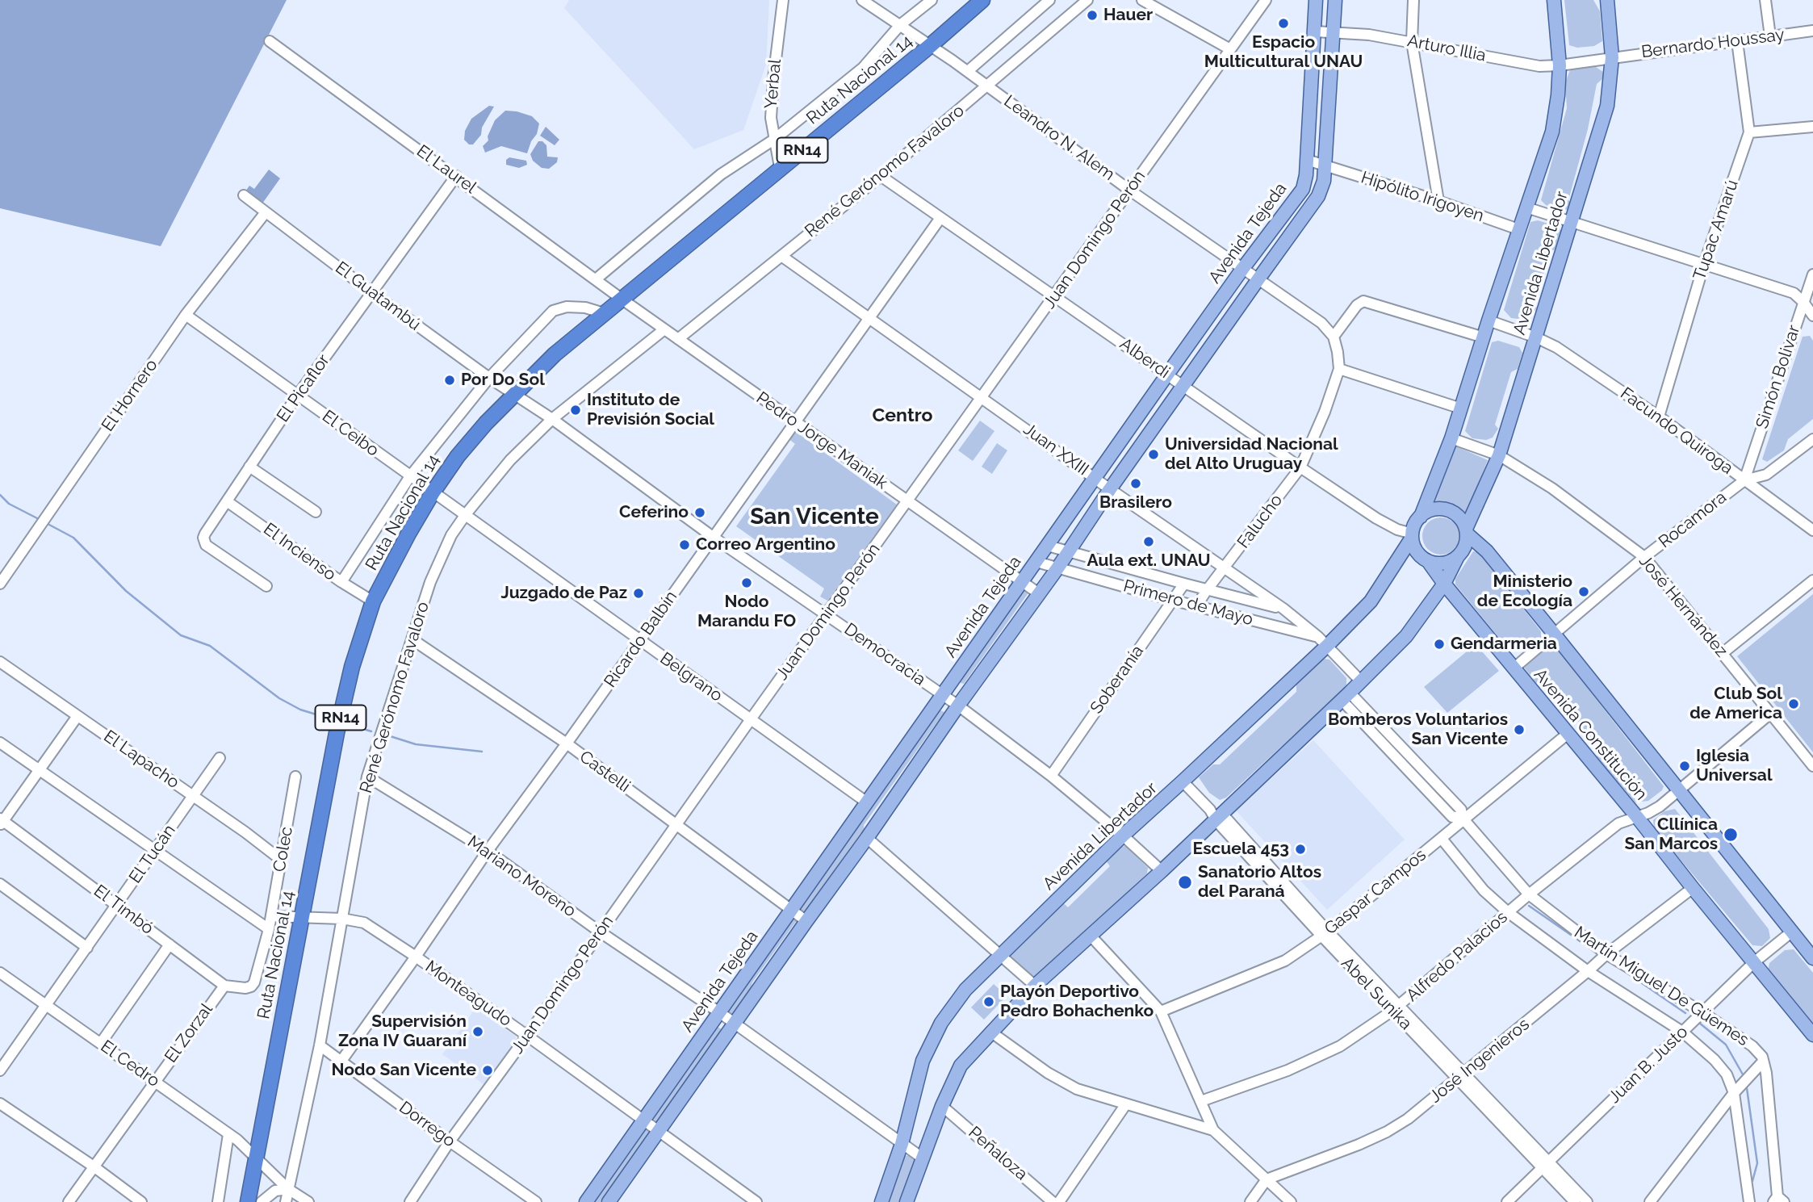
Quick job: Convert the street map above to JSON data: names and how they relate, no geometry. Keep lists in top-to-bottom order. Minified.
{"streets":{"highway":["Ruta Nacional 14","RN14"],"main road":["Avenida Tejeda","Avenida Libertador","Avenida Constitución"],"street":["Bernardo Houssay","Arturo Illia","Yerbal","Leandro N. Alem","El Laurel","René Gerónomo Favaloro","Hipólito Irigoyen","Tupac Amarú","Juan Domingo Perón","El Guatambú","Alberdi","Simón Bolivar","El Picaflor","El Hornero","Facundo Quiroga","El Ceibo","Pedro Jorge Maniak","Juan XXIII","Rocamora","Falucho","El Incienso","Primero de Mayo","José Hernández","Ricardo Balbín","Democracia","Belgrano","Soberanía","El Lapacho","Castelli","Colec","El Tucán","Mariano Moreno","Gaspar Campos","El Timbó","Alfredo Palacios","Martín Miguel De Güemes","Monteagudo","Abel Sunika","El Zorzal","José Ingenieros","El Cedro","Juan B. Justo","Dorrego","Peñaloza"]},"crossings":[["Bernardo Houssay","Arturo Illia"],["Bernardo Houssay","Tupac Amarú"],["Bernardo Houssay","Avenida Libertador"],["Arturo Illia","Avenida Tejeda"],["Arturo Illia","Avenida Libertador"],["Ruta Nacional 14","Yerbal"],["Ruta Nacional 14","Leandro N. Alem"],["Ruta Nacional 14","El Laurel"],["Ruta Nacional 14","El Guatambú"],["Ruta Nacional 14","El Ceibo"],["Ruta Nacional 14","Pedro Jorge Maniak"],["Ruta Nacional 14","El Incienso"],["Ruta Nacional 14","Democracia"],["Ruta Nacional 14","Belgrano"],["Ruta Nacional 14","Monteagudo"],["Ruta Nacional 14","El Cedro"],["Leandro N. Alem","René Gerónomo Favaloro"],["Leandro N. Alem","Avenida Tejeda"],["Leandro N. Alem","Juan Domingo Perón"],["El Laurel","El Picaflor"],["El Laurel","Pedro Jorge Maniak"],["René Gerónomo Favaloro","Alberdi"],["René Gerónomo Favaloro","Pedro Jorge Maniak"],["René Gerónomo Favaloro","Juan XXIII"],["René Gerónomo Favaloro","Democracia"],["René Gerónomo Favaloro","Belgrano"],["René Gerónomo Favaloro","Castelli"],["René Gerónomo Favaloro","Mariano Moreno"],["René Gerónomo Favaloro","Monteagudo"],["René Gerónomo Favaloro","El Cedro"],["René Gerónomo Favaloro","Dorrego"],["Hipólito Irigoyen","Avenida Tejeda"],["Hipólito Irigoyen","Avenida Libertador"],["Tupac Amarú","Facundo Quiroga"],["Avenida Tejeda","Alberdi"],["Avenida Tejeda","Pedro Jorge Maniak"],["Avenida Tejeda","Juan XXIII"],["Avenida Tejeda","Primero de Mayo"],["Avenida Tejeda","Democracia"],["Avenida Tejeda","Belgrano"],["Avenida Tejeda","Castelli"],["Avenida Tejeda","Mariano Moreno"],["Avenida Tejeda","Monteagudo"],["Juan Domingo Perón","Alberdi"],["Juan Domingo Perón","Pedro Jorge Maniak"],["Juan Domingo Perón","Juan XXIII"],["Juan Domingo Perón","Democracia"],["Juan Domingo Perón","Belgrano"],["Juan Domingo Perón","Castelli"],["Juan Domingo Perón","Mariano Moreno"],["Juan Domingo Perón","Monteagudo"],["Juan Domingo Perón","Dorrego"],["Avenida Libertador","Alberdi"],["Avenida Libertador","Facundo Quiroga"],["Avenida Libertador","Juan XXIII"],["Avenida Libertador","Primero de Mayo"],["Avenida Libertador","José Hernández"],["Avenida Libertador","Democracia"],["Avenida Libertador","Avenida Constitución"],["Avenida Libertador","Mariano Moreno"],["Avenida Libertador","Abel Sunika"],["El Guatambú","El Picaflor"],["El Guatambú","El Hornero"],["El Guatambú","Democracia"],["Alberdi","Falucho"],["Alberdi","Ricardo Balbín"],["Alberdi","Avenida Constitución"],["Simón Bolivar","Facundo Quiroga"],["Simón Bolivar","Rocamora"],["El Picaflor","El Ceibo"],["El Picaflor","El Incienso"],["El Hornero","El Ceibo"],["Facundo Quiroga","Rocamora"],["El Ceibo","Belgrano"],["Pedro Jorge Maniak","Ricardo Balbín"],["Juan XXIII","Falucho"],["Juan XXIII","Primero de Mayo"],["Juan XXIII","Ricardo Balbín"],["Rocamora","José Hernández"],["Rocamora","Avenida Constitución"],["Falucho","Primero de Mayo"],["Primero de Mayo","Soberanía"],["José Hernández","Alfredo Palacios"],["Ricardo Balbín","Democracia"],["Ricardo Balbín","Belgrano"],["Ricardo Balbín","Castelli"],["Ricardo Balbín","Mariano Moreno"],["Ricardo Balbín","Monteagudo"],["Ricardo Balbín","Dorrego"],["Democracia","Soberanía"],["Avenida Constitución","Gaspar Campos"],["Avenida Constitución","Alfredo Palacios"],["Avenida Constitución","José Ingenieros"],["Avenida Constitución","Juan B. Justo"],["El Lapacho","Colec"],["El Lapacho","El Tucán"],["Colec","El Timbó"],["Colec","Monteagudo"],["Colec","El Zorzal"],["El Tucán","El Timbó"],["El Tucán","El Cedro"],["Gaspar Campos","Martín Miguel De Güemes"],["Gaspar Campos","Abel Sunika"],["El Timbó","El Zorzal"],["Alfredo Palacios","Martín Miguel De Güemes"],["Alfredo Palacios","Abel Sunika"],["Martín Miguel De Güemes","José Ingenieros"],["Martín Miguel De Güemes","Juan B. Justo"],["Abel Sunika","José Ingenieros"],["Abel Sunika","Juan B. Justo"],["El Zorzal","El Cedro"]],"districts":["Centro","San Vicente"],"places":["Hauer","Espacio Multicultural UNAU","Por Do Sol","Instituto de Previsión Social","Universidad Nacional del Alto Uruguay","Brasilero","Ceferino","Aula ext. UNAU","Correo Argentino","Nodo Marandu FO","Ministerio de Ecología","Juzgado de Paz","Gendarmeria","Club Sol de America","Bomberos Voluntarios San Vicente","Iglesia Universal","Cllínica San Marcos","Escuela 453","Sanatorio Altos del Paraná","Playón Deportivo Pedro Bohachenko","Supervisión Zona IV Guaraní","Nodo San Vicente"]}
